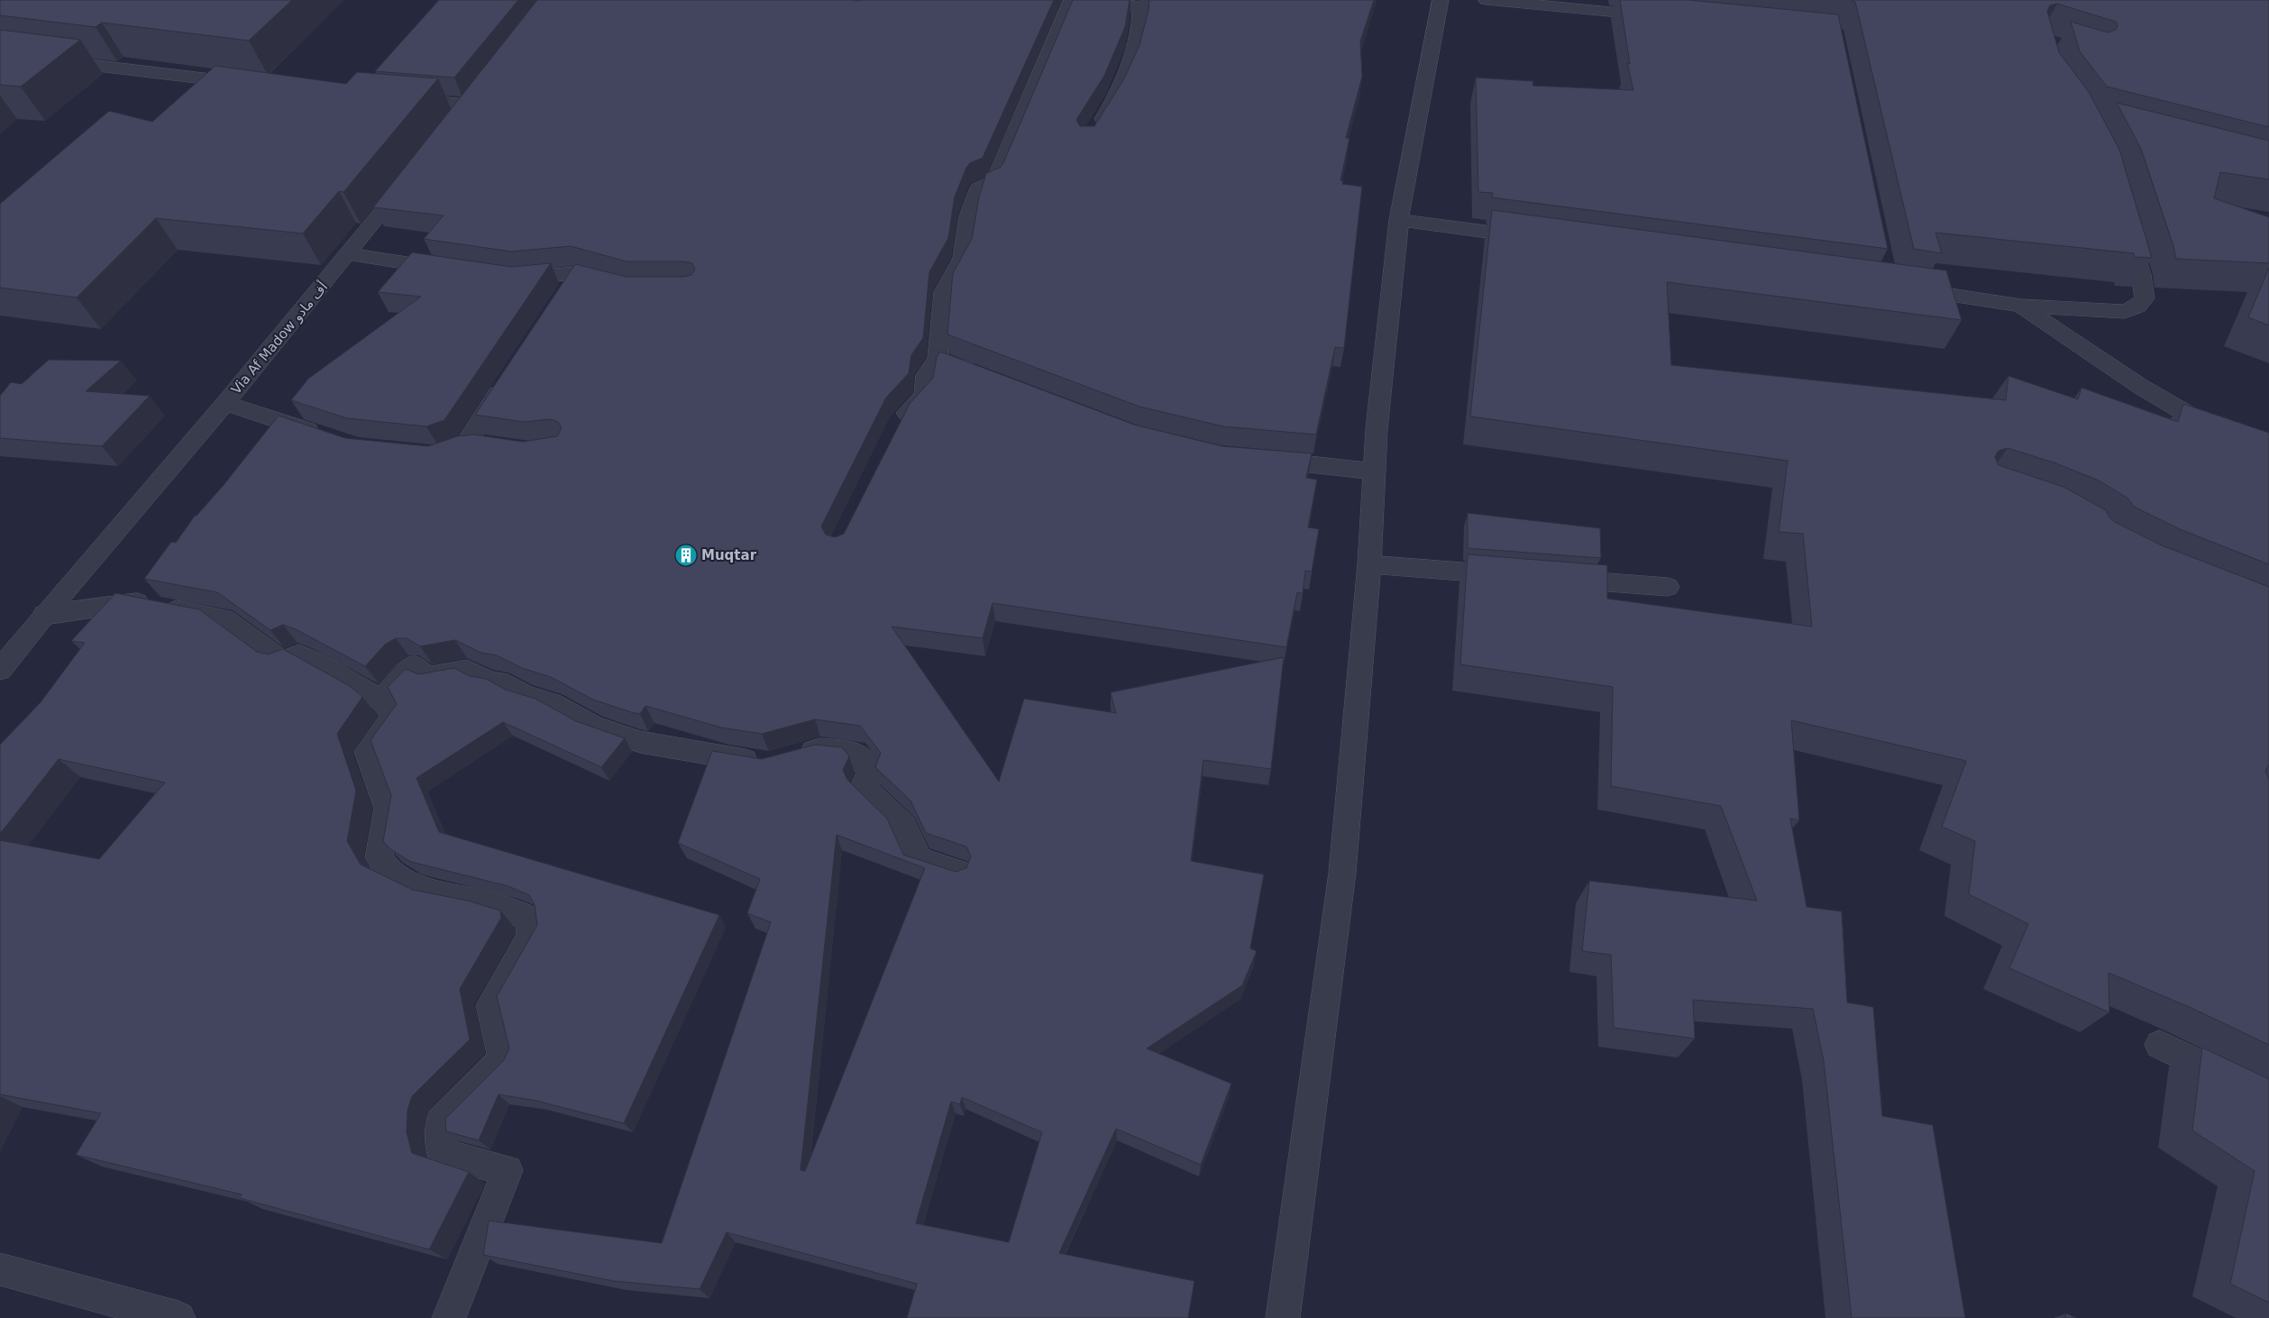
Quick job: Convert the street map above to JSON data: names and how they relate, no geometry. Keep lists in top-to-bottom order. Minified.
{"streets":{"street":["Via Af Madow أف مادو"]},"places":{"building":["Muqtar"]}}
